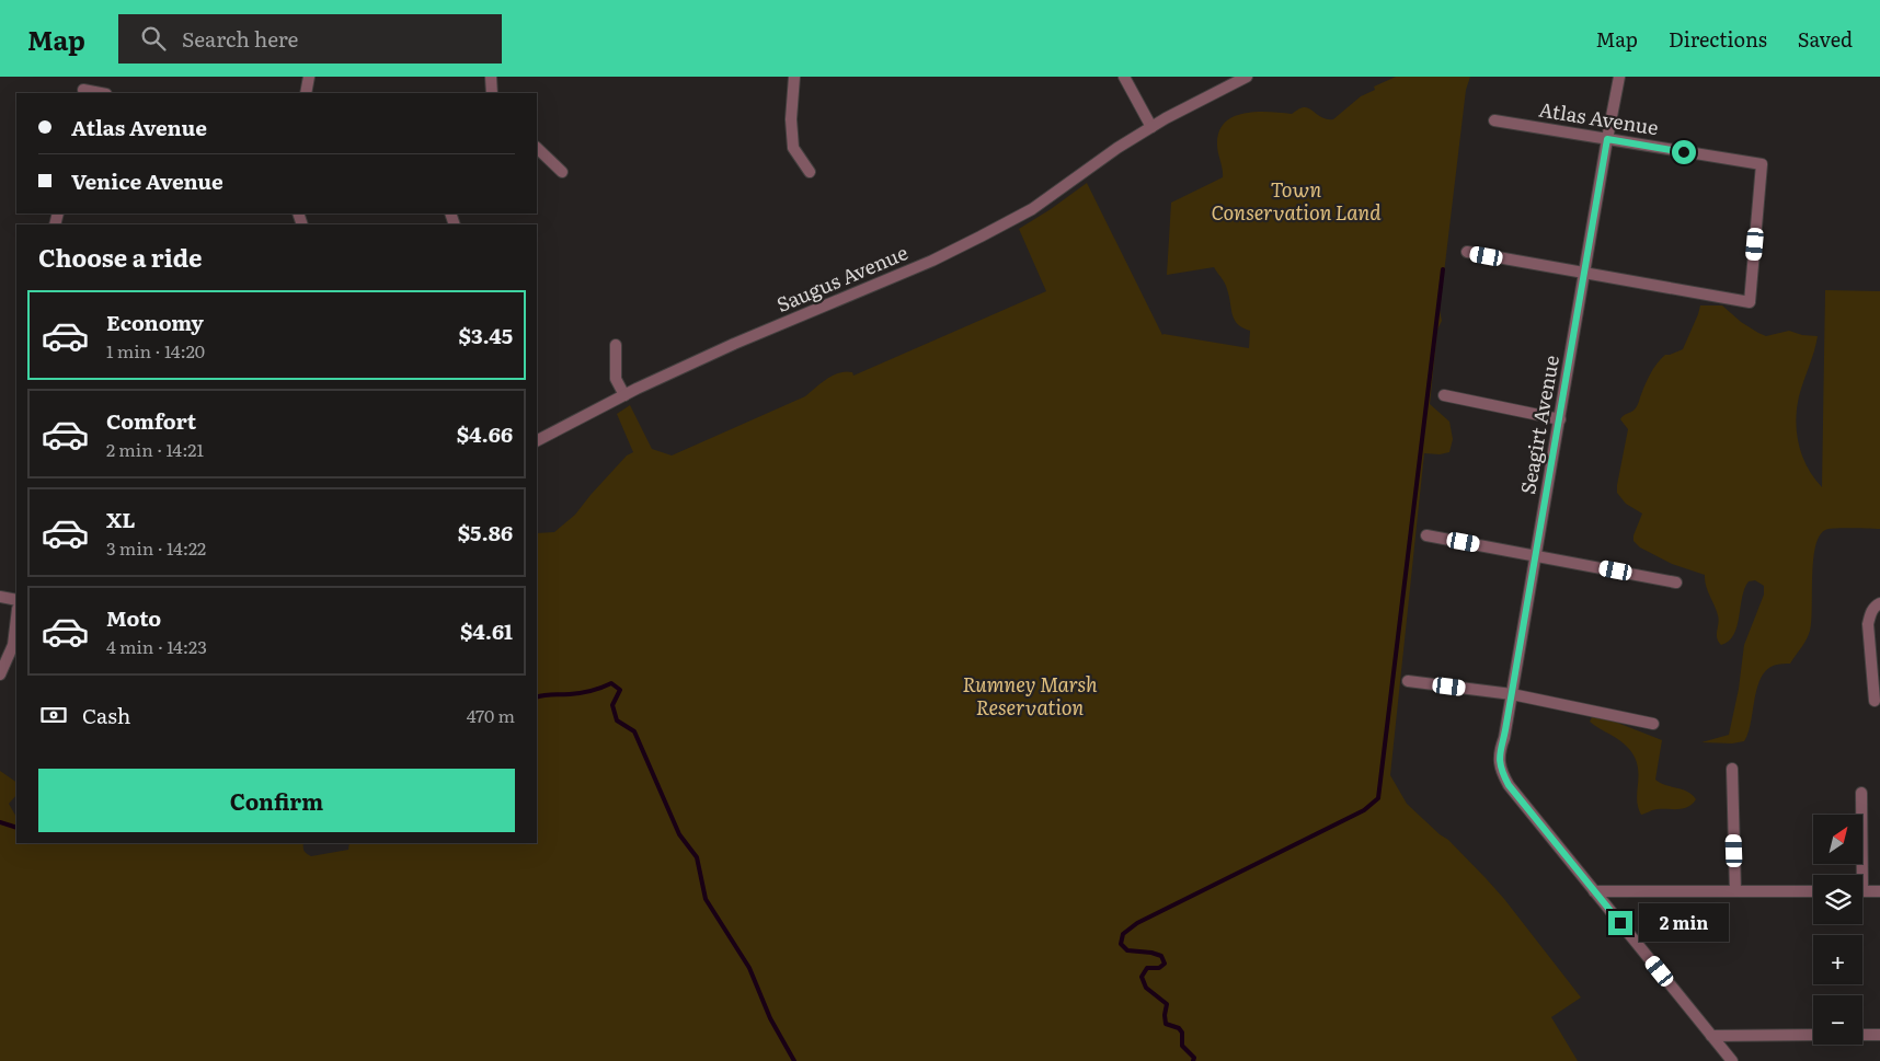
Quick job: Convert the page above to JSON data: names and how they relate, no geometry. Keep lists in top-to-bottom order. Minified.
{"streets":{"street":["Atlas Avenue","Saugus Avenue","Seagirt Avenue"]},"crossings":[["Atlas Avenue","Seagirt Avenue"]],"parks":["Town Conservation Land","Rumney Marsh Reservation"],"north":"top right","page":{"header":"Map","search":"Search here","nav":["Map","Directions","Saved"],"banner":["Atlas Avenue","Venice Avenue"],"heading":"Choose a ride","list":[{"name":"Economy","note":"1 min · 14:20","value":"$3.45"},{"name":"Comfort","note":"2 min · 14:21","value":"$4.66"},{"name":"XL","note":"3 min · 14:22","value":"$5.86"},{"name":"Moto","note":"4 min · 14:23","value":"$4.61"}],"pay":["Cash","470 m"],"buttons":"Confirm","map_buttons":["+","−"],"bubble":"2 min"}}
